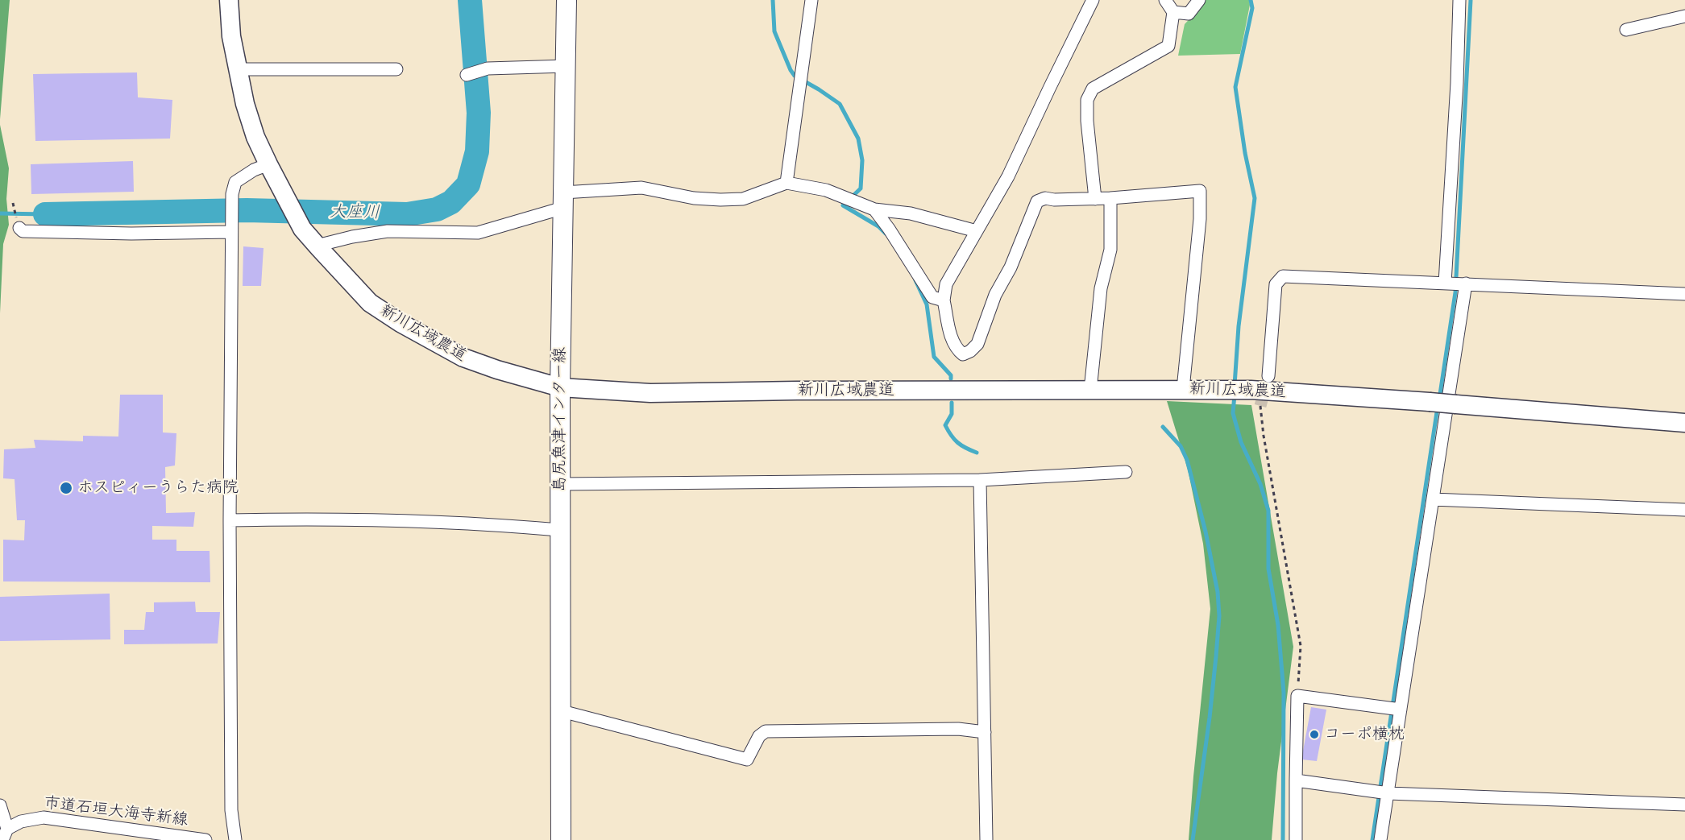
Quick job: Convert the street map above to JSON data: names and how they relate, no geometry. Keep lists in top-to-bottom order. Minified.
{"streets":{"main road":["島尻魚津インター線"],"street":["新川広域農道","市道石垣大海寺新線"]},"crossings":[["新川広域農道","島尻魚津インター線"]],"water":["大座川"],"places":["ホスピィーうらた病院","コーポ横枕"]}
